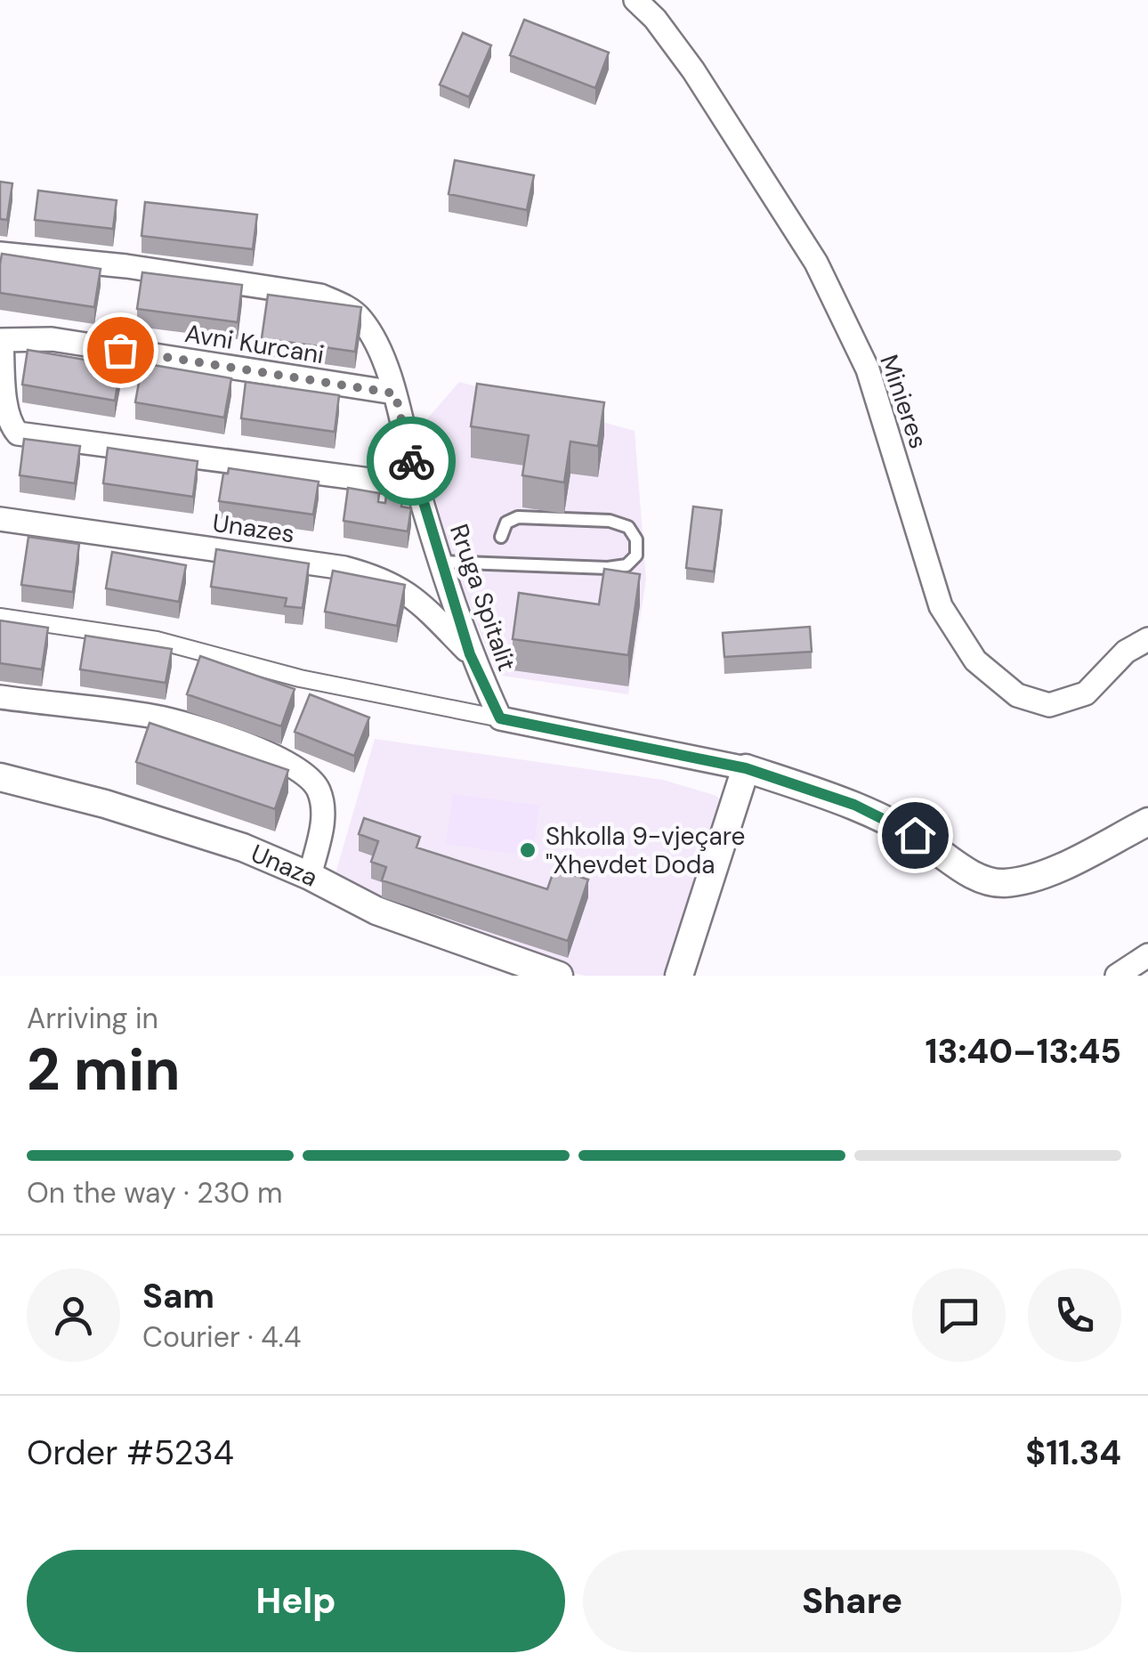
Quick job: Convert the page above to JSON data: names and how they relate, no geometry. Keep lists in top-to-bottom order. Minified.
{"streets":{"street":["Avni Kurcani","Minieres","Unazes","Rruga Spitalit","Unaza"]},"crossings":[["Avni Kurcani","Rruga Spitalit"],["Unazes","Rruga Spitalit"]],"places":["Shkolla 9-vjeçare \"Xhevdet Doda"],"page":{"heading":["2 min","Arriving in","13:40–13:45"],"panel":["Sam","Courier · 4.4","Order #5234","$11.34"],"bar":"On the way · 230 m","buttons":["Help","Share"]}}
